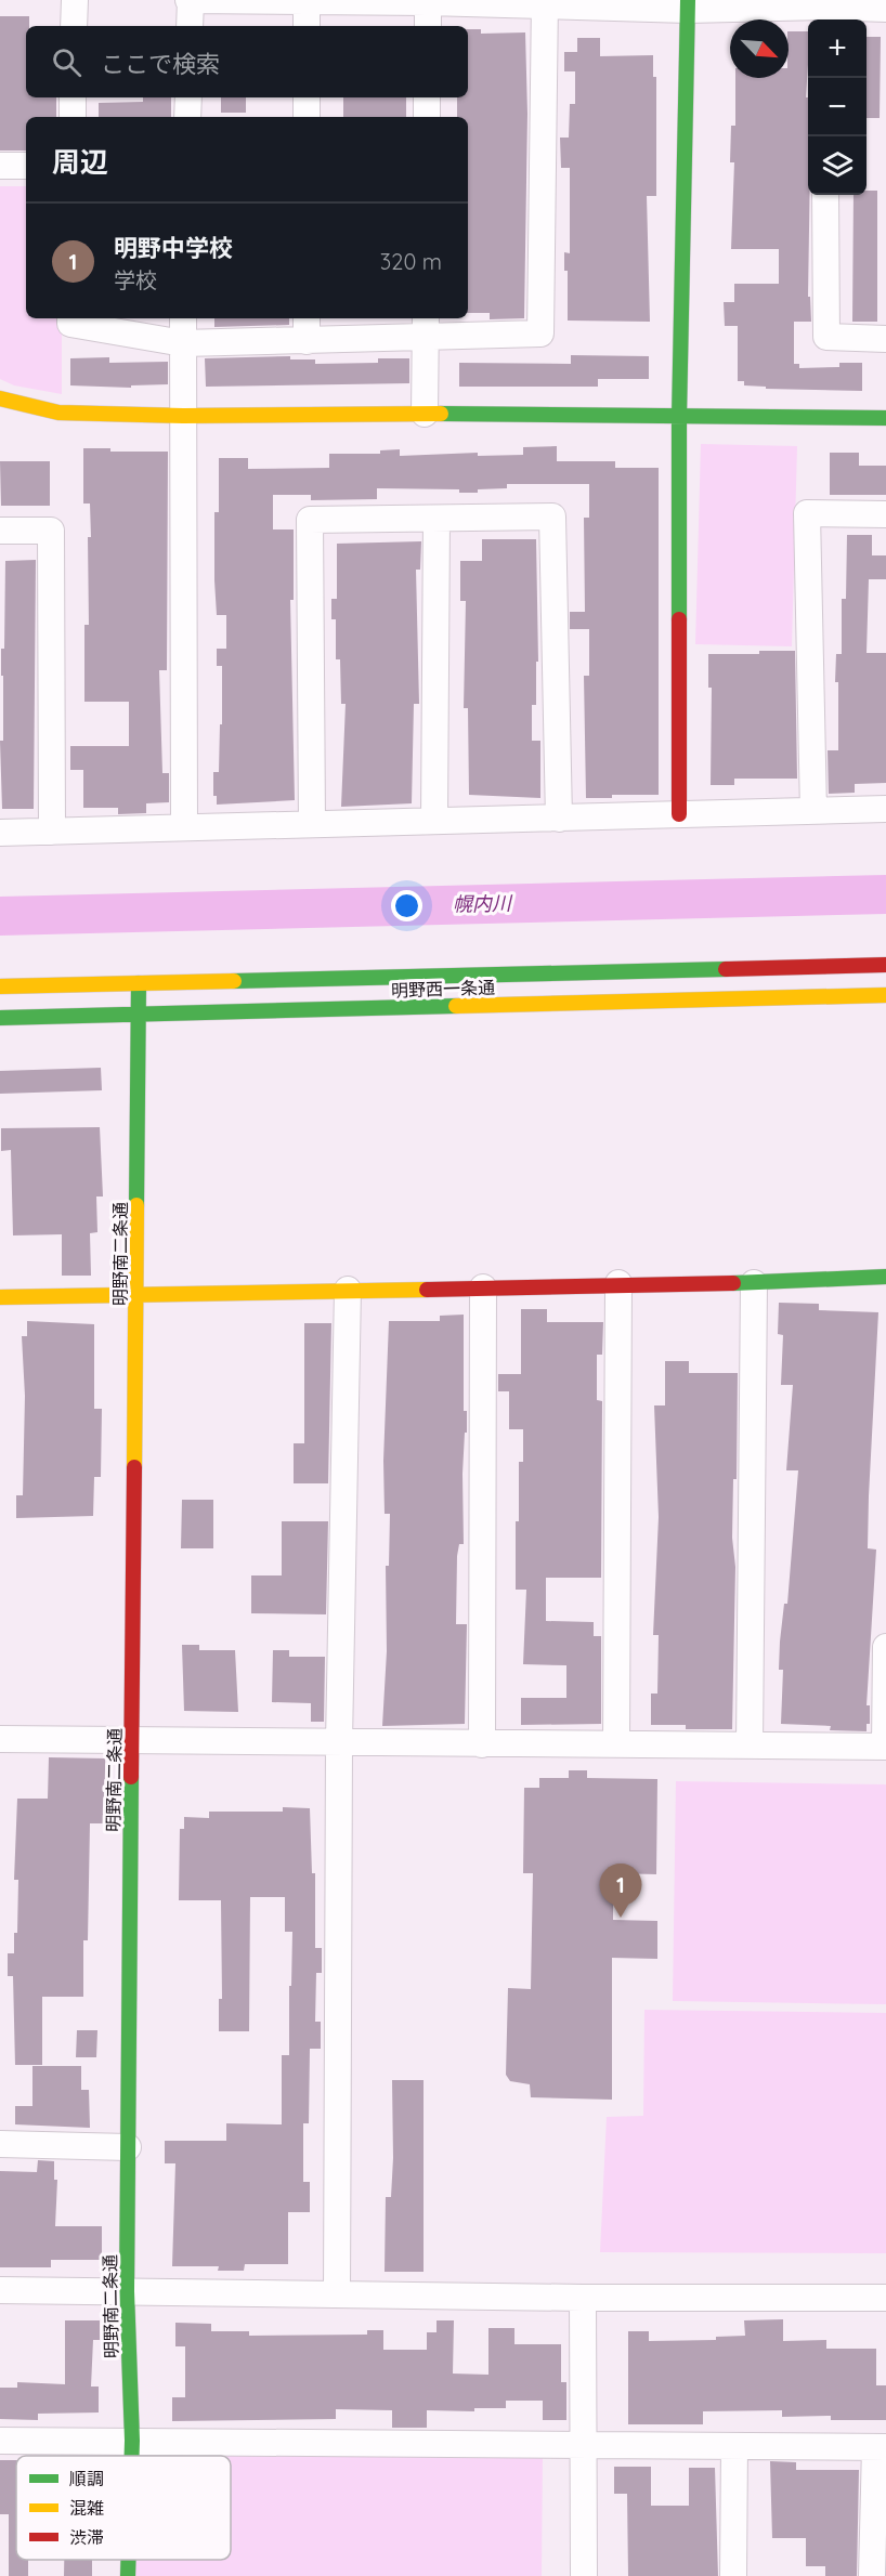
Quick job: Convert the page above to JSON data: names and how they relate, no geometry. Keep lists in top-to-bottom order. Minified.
{"streets":{"street":["明野西一条通","明野南二条通"]},"crossings":[["明野西一条通","明野南二条通"]],"water":["幌内川"],"legend":["順調","混雑","渋滞"],"north":"bottom right","page":{"map_buttons":["+","−"],"search":"ここで検索","heading":"周辺","list":[{"mark":"1","name":"明野中学校","note":"学校","value":"320 m"}],"pins":"1"}}
